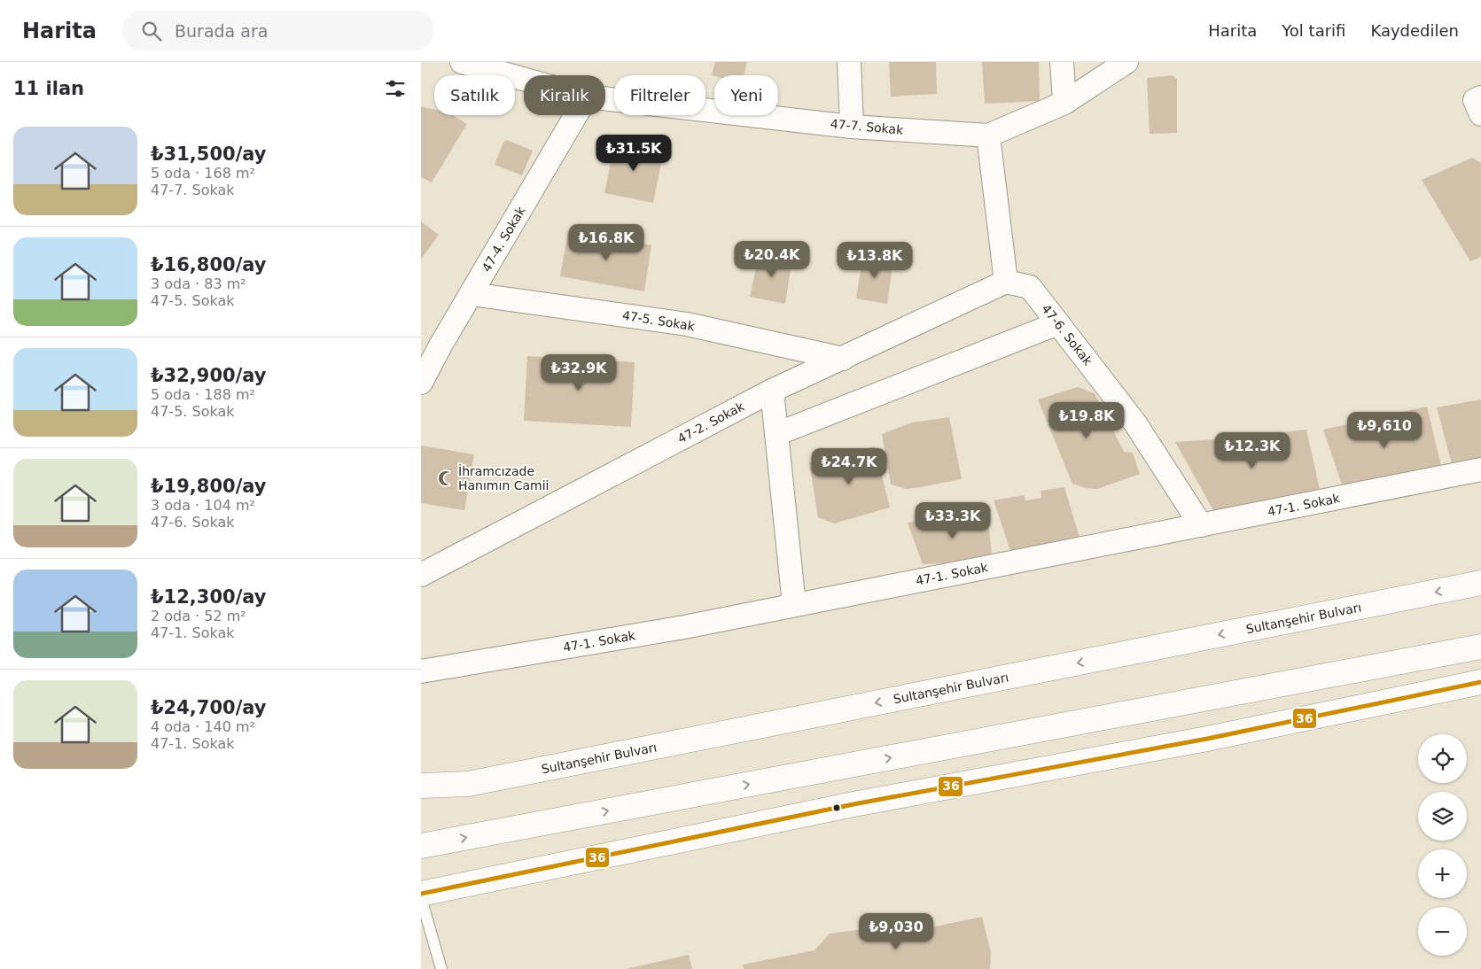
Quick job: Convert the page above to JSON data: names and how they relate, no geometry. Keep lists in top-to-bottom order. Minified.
{"streets":{"main road":["Sultanşehir Bulvarı"],"street":["47-7. Sokak","47-4. Sokak","47-5. Sokak","47-6. Sokak","47-2. Sokak","47-1. Sokak"]},"crossings":[["47-4. Sokak","47-5. Sokak"],["47-5. Sokak","47-2. Sokak"],["47-6. Sokak","47-2. Sokak"],["47-6. Sokak","47-1. Sokak"]],"places":{"mosque":["İhramcızade Hanımın Camii"]},"lines":["transit line 36"],"page":{"header":"Harita","search":"Burada ara","nav":["Harita","Yol tarifi","Kaydedilen"],"heading":"11 ilan","chip":["Satılık","Kiralık","Filtreler","Yeni"],"list":[{"name":"₺31,500/ay","note":"5 oda · 168 m² · 47-7. Sokak"},{"name":"₺16,800/ay","note":"3 oda · 83 m² · 47-5. Sokak"},{"name":"₺32,900/ay","note":"5 oda · 188 m² · 47-5. Sokak"},{"name":"₺19,800/ay","note":"3 oda · 104 m² · 47-6. Sokak"},{"name":"₺12,300/ay","note":"2 oda · 52 m² · 47-1. Sokak"},{"name":"₺24,700/ay","note":"4 oda · 140 m² · 47-1. Sokak"}],"price":["₺31.5K","₺16.8K","₺20.4K","₺13.8K","₺32.9K","₺19.8K","₺9,610","₺12.3K","₺24.7K","₺33.3K","₺9,030"],"map_buttons":["+","−"]}}
